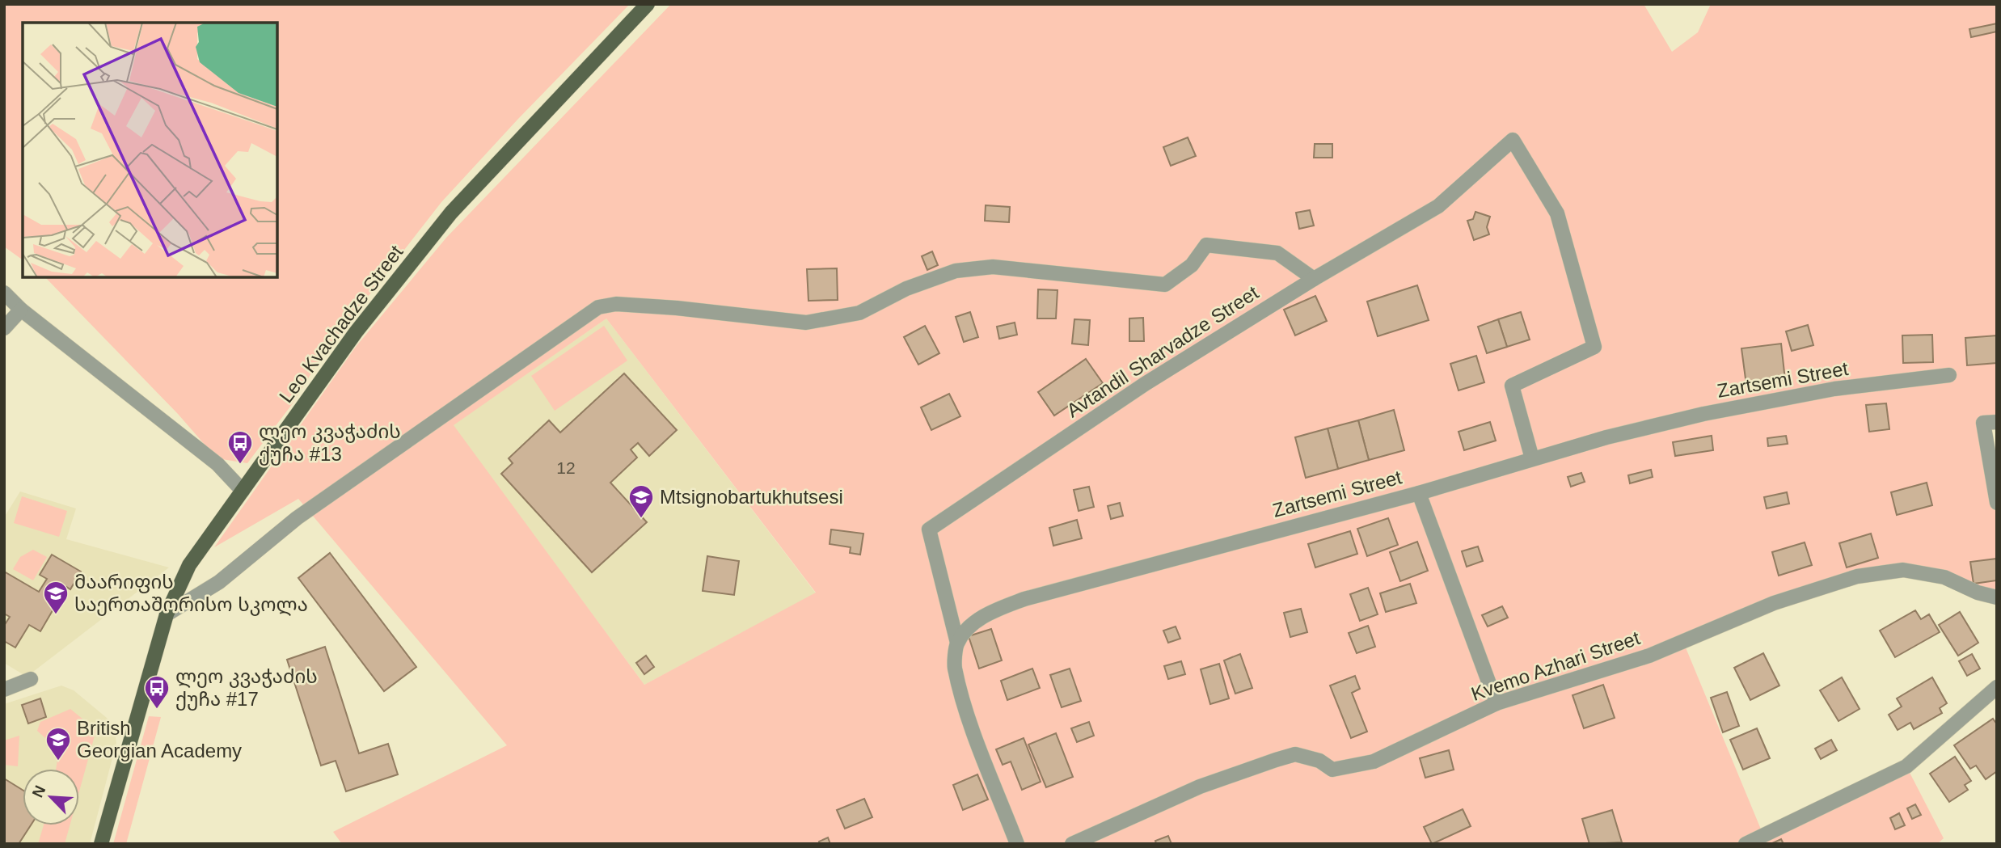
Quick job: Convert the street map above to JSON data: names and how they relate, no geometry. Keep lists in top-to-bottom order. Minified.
{"streets":{"main road":["Leo Kvachadze Street"],"street":["Avtandil Sharvadze Street","Zartsemi Street","Kvemo Azhari Street"]},"crossings":[["Avtandil Sharvadze Street","Zartsemi Street"]],"places":{"bus stop":["ლეო კვაჭაძის ქუჩა #13","ლეო კვაჭაძის ქუჩა #17"],"school or university":["Mtsignobartukhutsesi","მაარიფის საერთაშორისო სკოლა","British Georgian Academy"]},"house_numbers":["12"],"north":"top left"}
